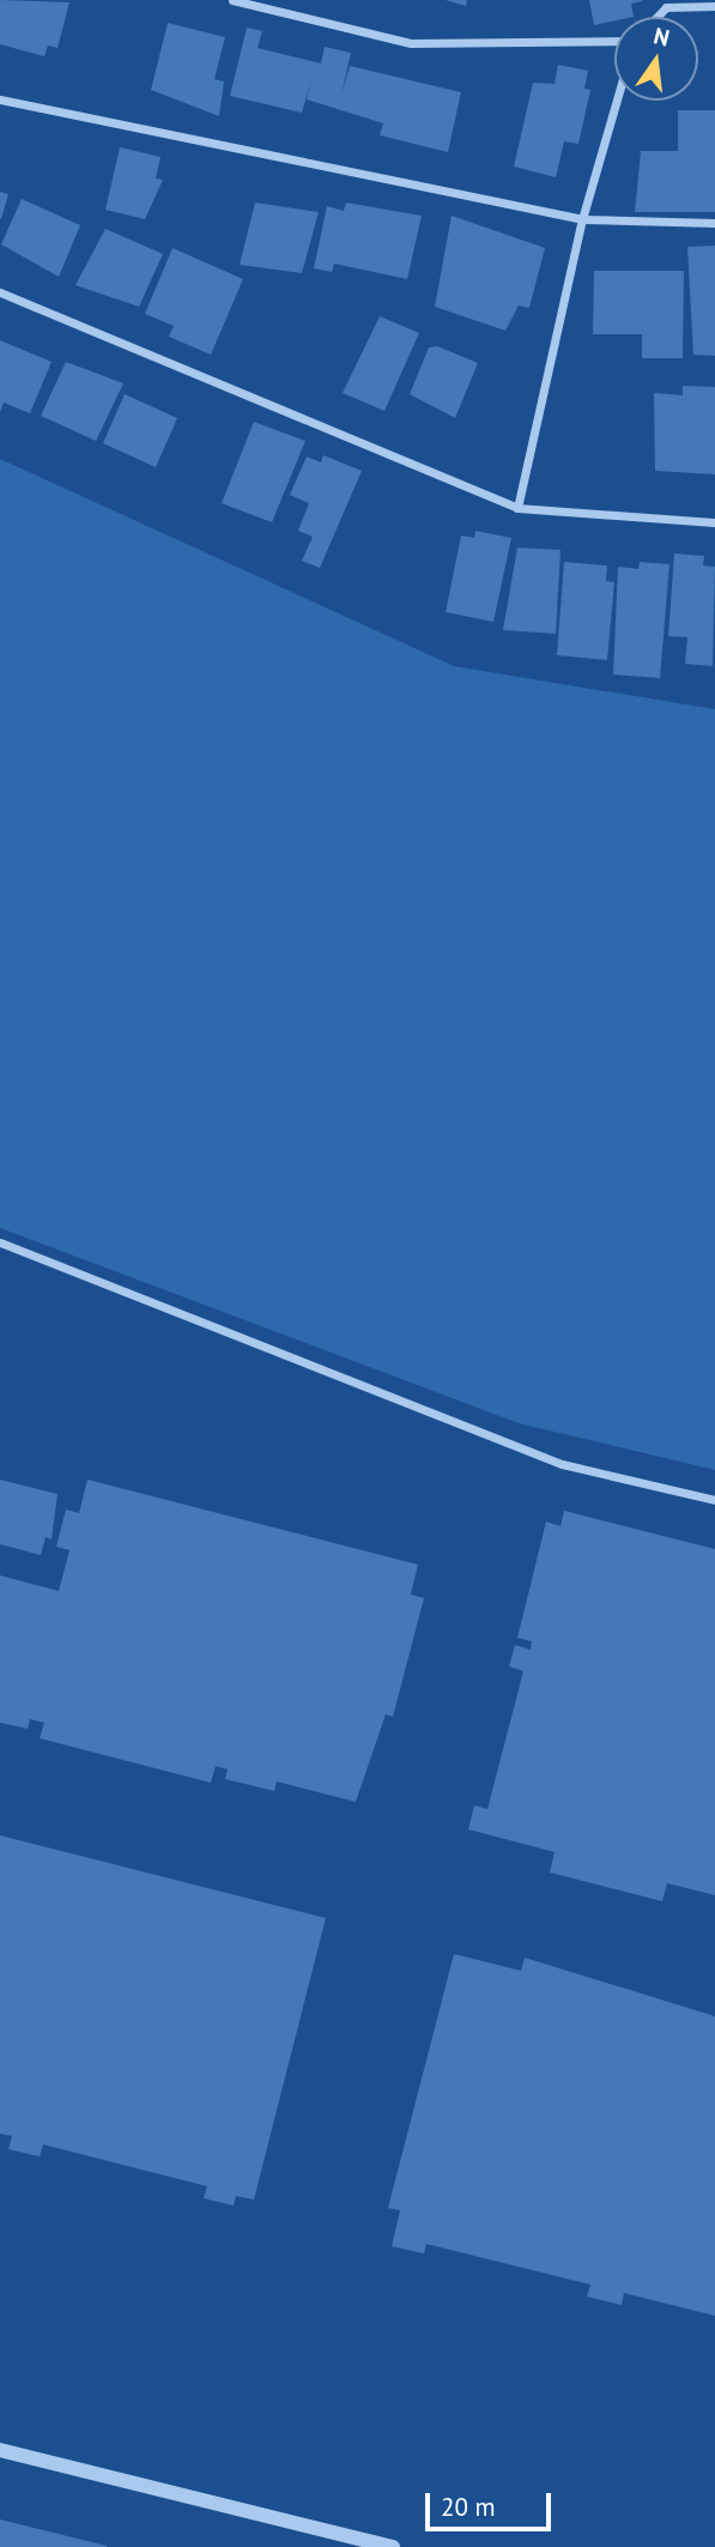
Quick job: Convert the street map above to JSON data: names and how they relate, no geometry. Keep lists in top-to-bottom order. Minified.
{"scale_bar":"20 m","north":"top"}
